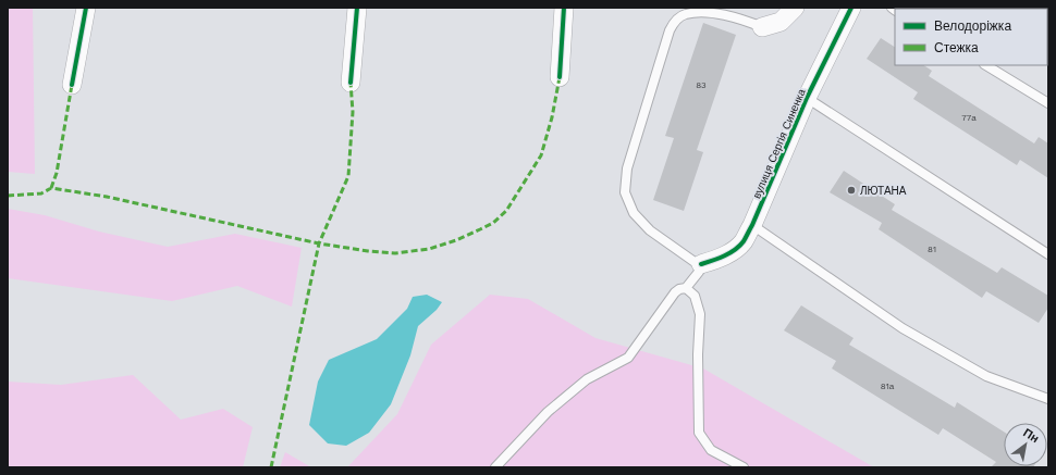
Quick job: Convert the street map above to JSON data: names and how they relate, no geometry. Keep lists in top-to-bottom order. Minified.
{"streets":{"street":["вулиця Сергія Синенка"]},"places":["ЛЮТАНА"],"house_numbers":["83","77а","81","81а"],"legend":["Велодоріжка","Стежка"],"north":"top right"}
